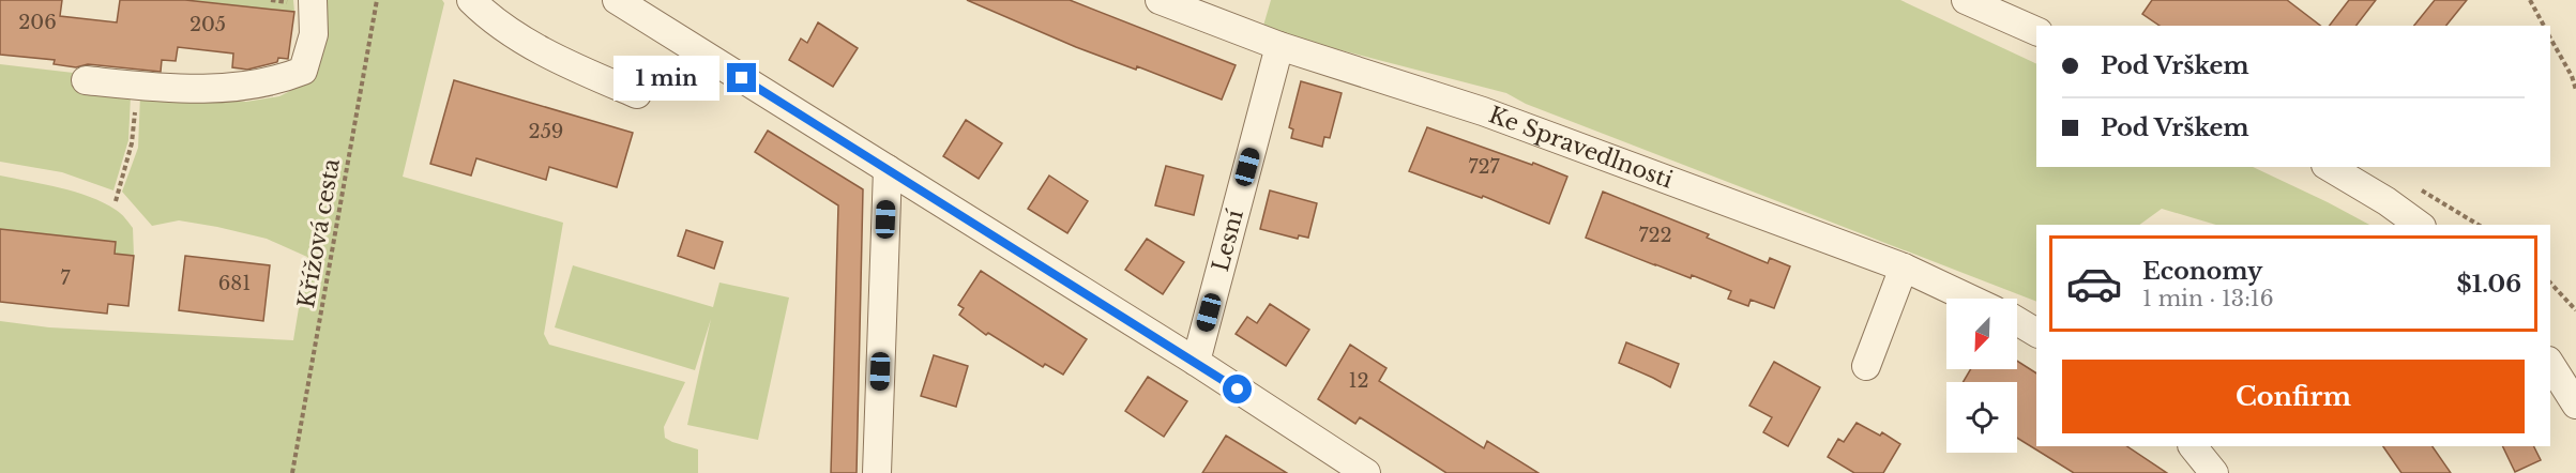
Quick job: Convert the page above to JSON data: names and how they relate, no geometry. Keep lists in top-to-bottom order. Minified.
{"streets":{"street":["Ke Spravedlnosti","Lesní"],"path":["Křížová cesta"]},"crossings":[["Ke Spravedlnosti","Lesní"]],"house_numbers":["206","205","259","727","722","7","681","12"],"north":"bottom left","page":{"banner":["Pod Vrškem","Pod Vrškem"],"bubble":"1 min","list":[{"name":"Economy","note":"1 min · 13:16","value":"$1.06"}],"buttons":"Confirm"}}
